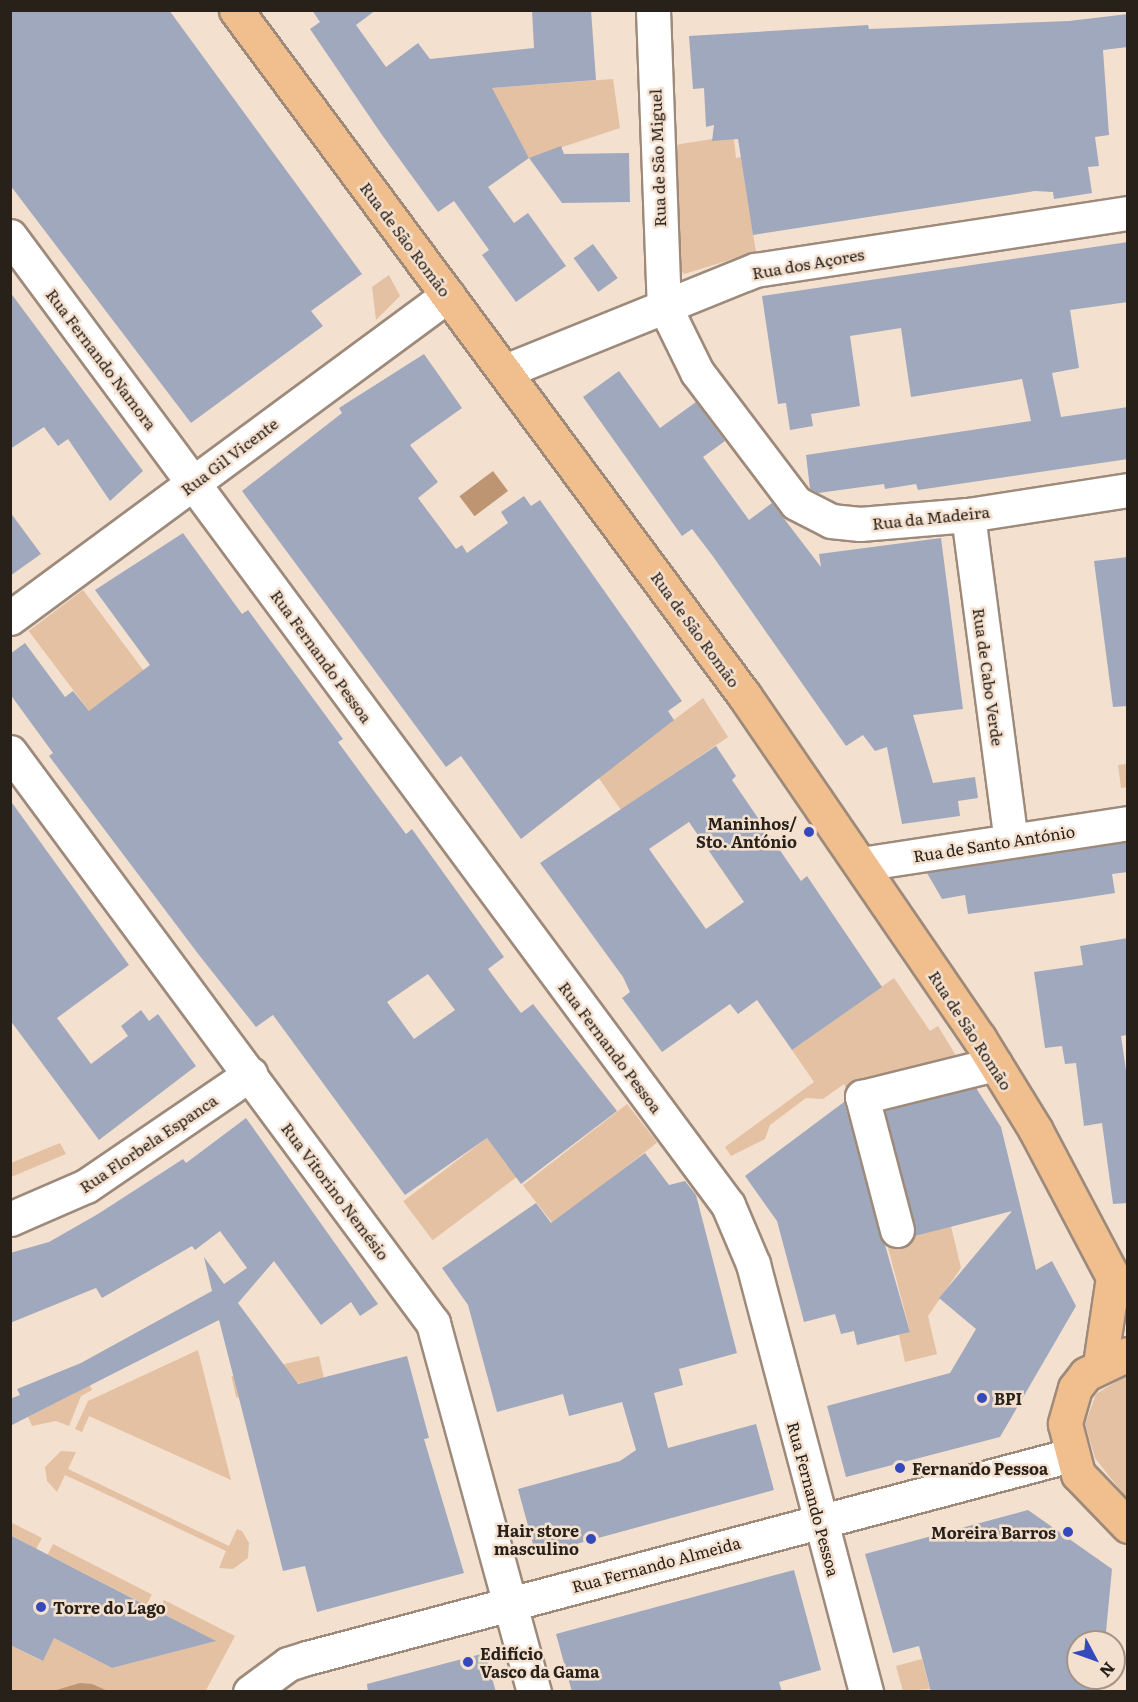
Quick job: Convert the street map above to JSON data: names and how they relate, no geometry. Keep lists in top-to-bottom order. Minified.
{"streets":{"main road":["Rua de São Romão"],"street":["Rua de São Miguel","Rua dos Açores","Rua Fernando Namora","Rua Gil Vicente","Rua da Madeira","Rua Fernando Pessoa","Rua de Cabo Verde","Rua de Santo António","Rua Florbela Espanca","Rua Vitorino Nemésio","Rua Fernando Almeida"]},"crossings":[["Rua de São Miguel","Rua dos Açores"],["Rua de São Miguel","Rua da Madeira"],["Rua de São Romão","Rua dos Açores"],["Rua de São Romão","Rua Gil Vicente"],["Rua de São Romão","Rua de Santo António"],["Rua de São Romão","Rua Fernando Almeida"],["Rua dos Açores","Rua da Madeira"],["Rua Fernando Namora","Rua Gil Vicente"],["Rua Fernando Namora","Rua Fernando Pessoa"],["Rua Gil Vicente","Rua Fernando Pessoa"],["Rua da Madeira","Rua de Cabo Verde"],["Rua Fernando Pessoa","Rua Fernando Almeida"],["Rua de Cabo Verde","Rua de Santo António"],["Rua Florbela Espanca","Rua Vitorino Nemésio"],["Rua Vitorino Nemésio","Rua Fernando Almeida"]],"places":["Maninhos/ Sto. António","BPI","Fernando Pessoa","Moreira Barros","Hair store masculino","Torre do Lago","Edifício Vasco da Gama"],"north":"bottom right"}
